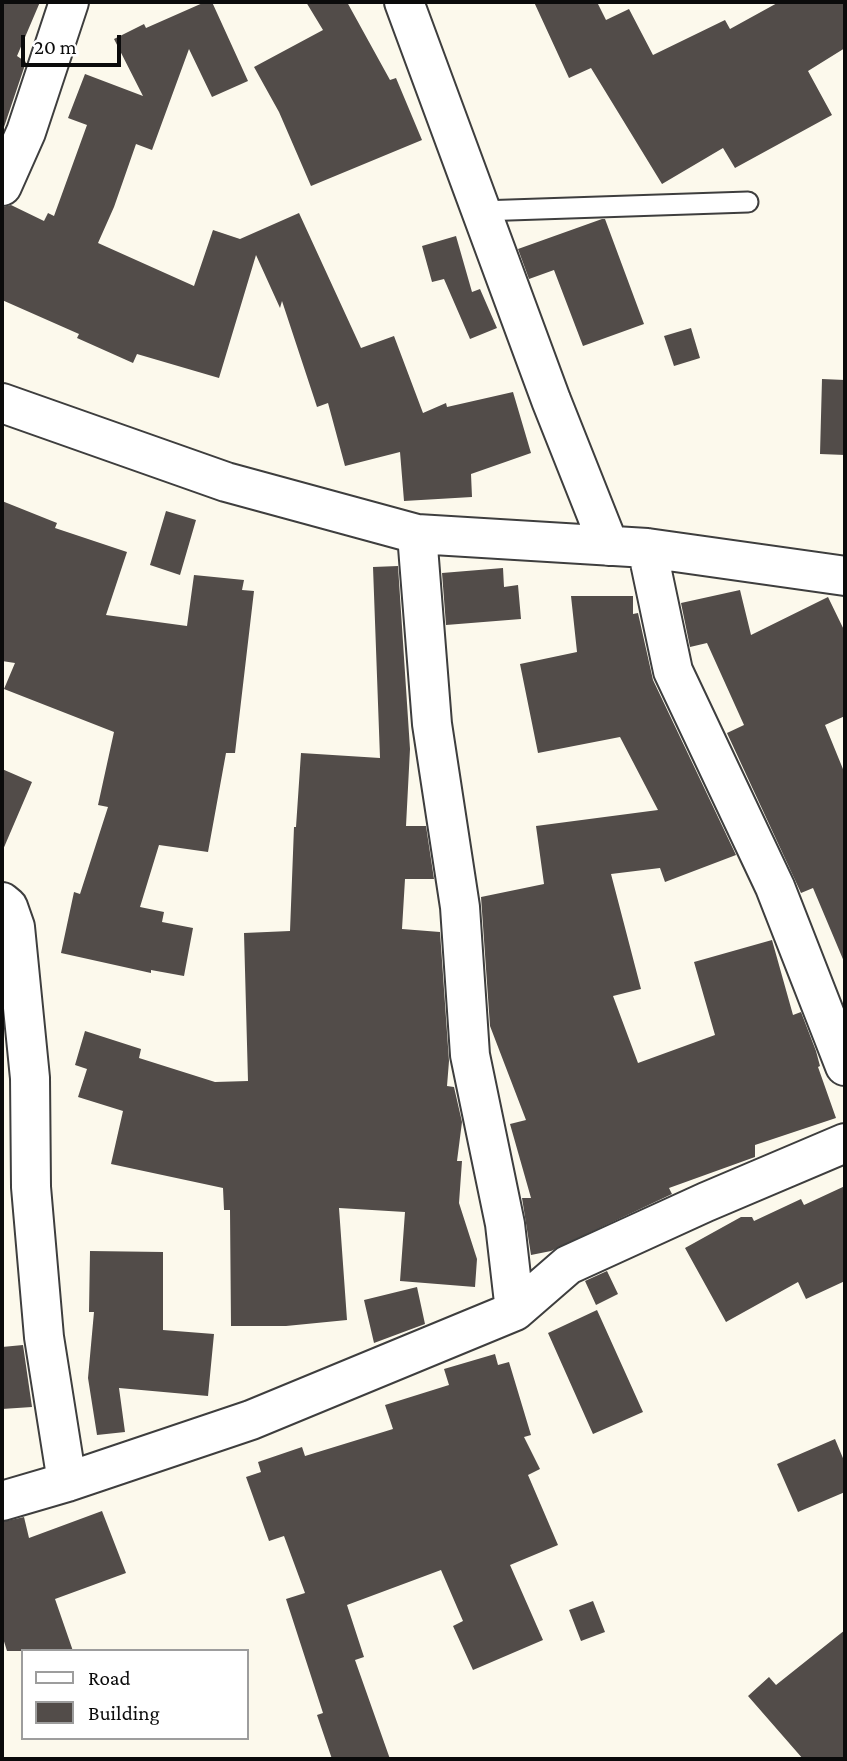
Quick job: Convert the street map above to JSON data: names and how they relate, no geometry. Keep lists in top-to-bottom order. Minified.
{"legend":["Road","Building"],"scale_bar":"20 m"}
